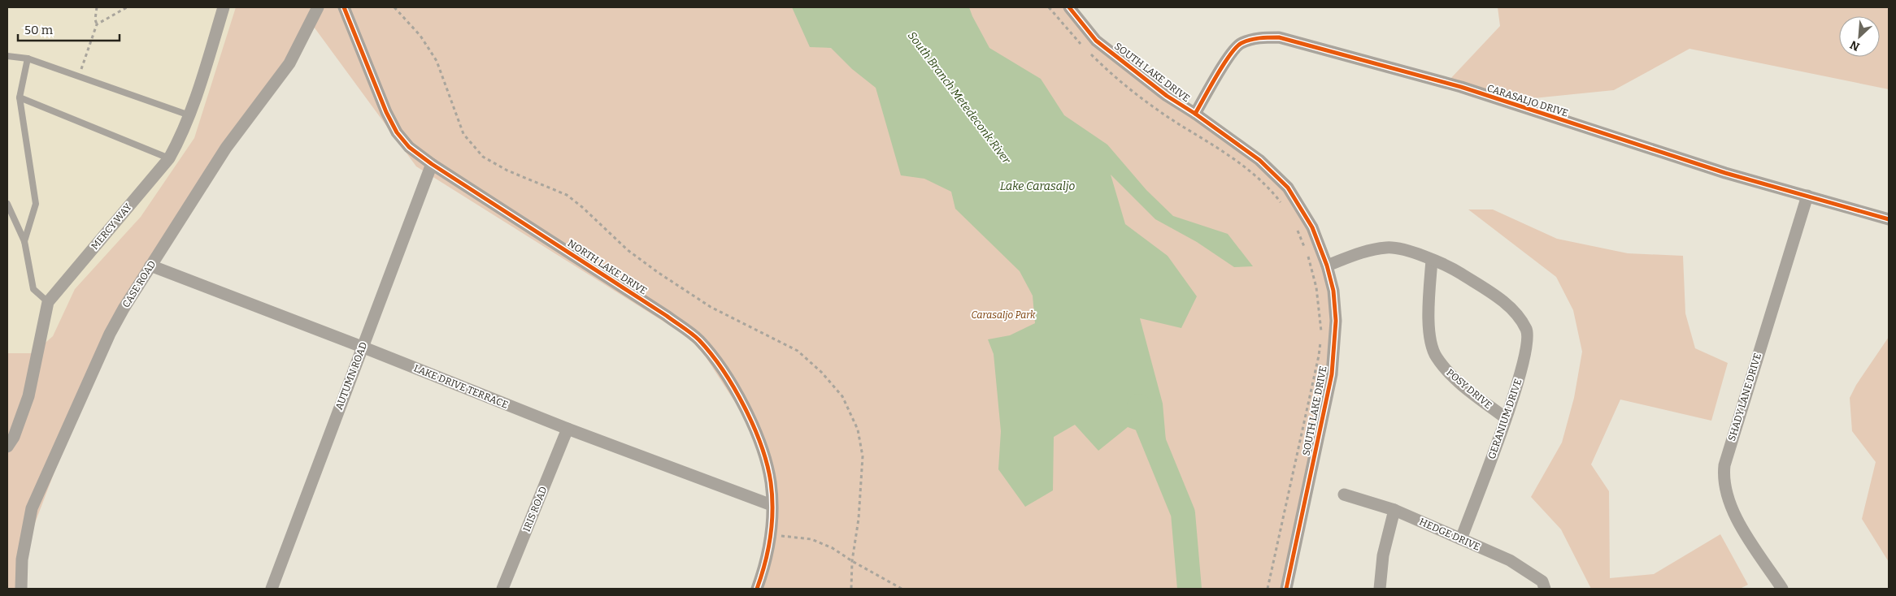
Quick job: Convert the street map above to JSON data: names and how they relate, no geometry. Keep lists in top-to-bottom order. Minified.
{"streets":{"street":["SOUTH LAKE DRIVE","CARASALJO DRIVE","MERCY WAY","NORTH LAKE DRIVE","CASE ROAD","AUTUMN ROAD","LAKE DRIVE TERRACE","POSY DRIVE","SHADY LANE DRIVE","GERANIUM DRIVE","IRIS ROAD","HEDGE DRIVE"]},"crossings":[["SOUTH LAKE DRIVE","CARASALJO DRIVE"],["SOUTH LAKE DRIVE","GERANIUM DRIVE"],["CARASALJO DRIVE","SHADY LANE DRIVE"],["NORTH LAKE DRIVE","AUTUMN ROAD"],["NORTH LAKE DRIVE","LAKE DRIVE TERRACE"],["CASE ROAD","LAKE DRIVE TERRACE"],["AUTUMN ROAD","LAKE DRIVE TERRACE"],["LAKE DRIVE TERRACE","IRIS ROAD"],["POSY DRIVE","GERANIUM DRIVE"],["GERANIUM DRIVE","HEDGE DRIVE"]],"water":["South Branch Metedeconk River","Lake Carasaljo"],"parks":["Carasaljo Park"],"scale_bar":"50 m","north":"bottom left"}
